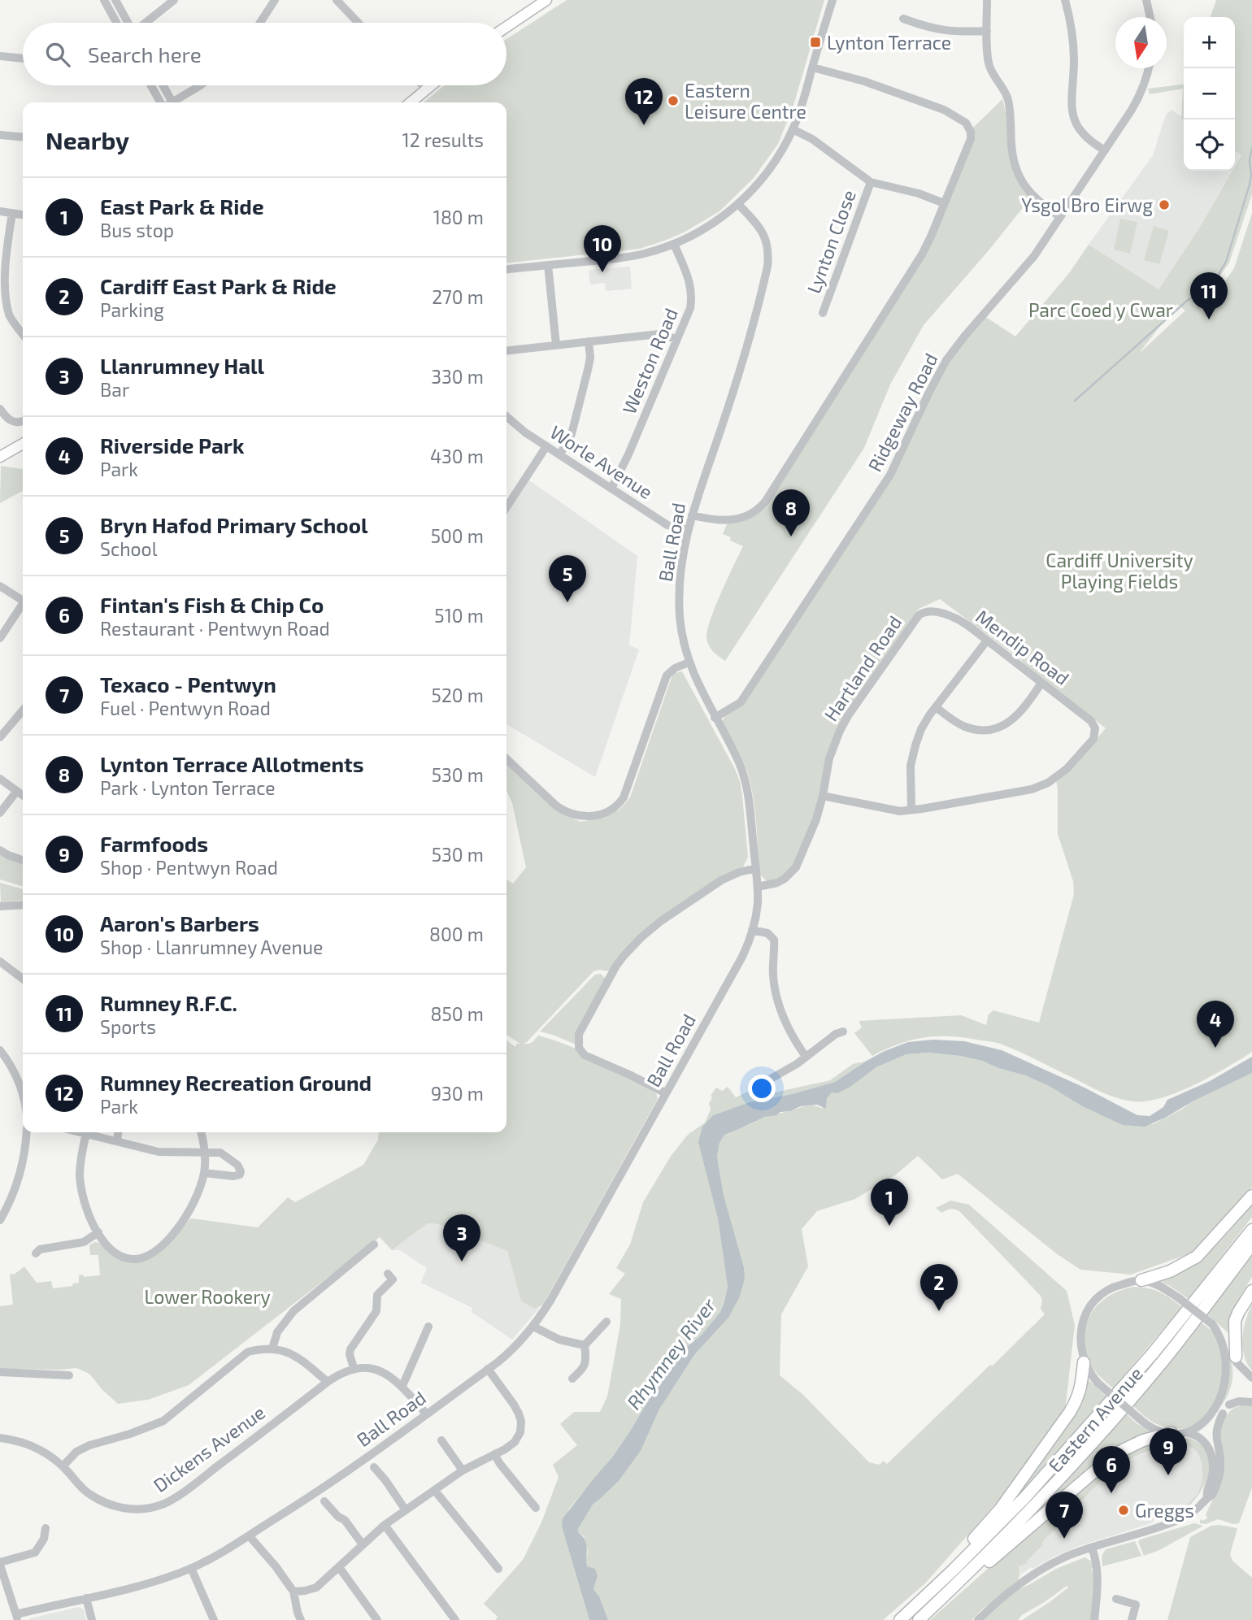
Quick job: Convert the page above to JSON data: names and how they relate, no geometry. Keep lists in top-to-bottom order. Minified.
{"streets":{"highway":["Eastern Avenue"],"street":["Lynton Close","Weston Road","Ridgeway Road","Worle Avenue","Ball Road","Mendip Road","Hartland Road","Dickens Avenue"]},"crossings":[["Weston Road","Worle Avenue"],["Ridgeway Road","Ball Road"],["Worle Avenue","Ball Road"],["Ball Road","Hartland Road"],["Mendip Road","Hartland Road"]],"water":["Rhymney River"],"parks":["Parc Coed y Cwar","Cardiff University Playing Fields","Lower Rookery"],"places":{"transit":["Lynton Terrace"],"other":["Eastern Leisure Centre","Ysgol Bro Eirwg","Greggs"]},"north":"bottom","page":{"map_buttons":["+","−"],"search":"Search here","pins":["12","10","11","8","5","4","1","3","2","9","6","7"],"heading":["Nearby","12 results"],"list":[{"mark":"1","name":"East Park & Ride","note":"Bus stop","value":"180 m"},{"mark":"2","name":"Cardiff East Park & Ride","note":"Parking","value":"270 m"},{"mark":"3","name":"Llanrumney Hall","note":"Bar","value":"330 m"},{"mark":"4","name":"Riverside Park","note":"Park","value":"430 m"},{"mark":"5","name":"Bryn Hafod Primary School","note":"School","value":"500 m"},{"mark":"6","name":"Fintan's Fish & Chip Co","note":"Restaurant · Pentwyn Road","value":"510 m"},{"mark":"7","name":"Texaco - Pentwyn","note":"Fuel · Pentwyn Road","value":"520 m"},{"mark":"8","name":"Lynton Terrace Allotments","note":"Park · Lynton Terrace","value":"530 m"},{"mark":"9","name":"Farmfoods","note":"Shop · Pentwyn Road","value":"530 m"},{"mark":"10","name":"Aaron's Barbers","note":"Shop · Llanrumney Avenue","value":"800 m"},{"mark":"11","name":"Rumney R.F.C.","note":"Sports","value":"850 m"},{"mark":"12","name":"Rumney Recreation Ground","note":"Park","value":"930 m"}]}}
